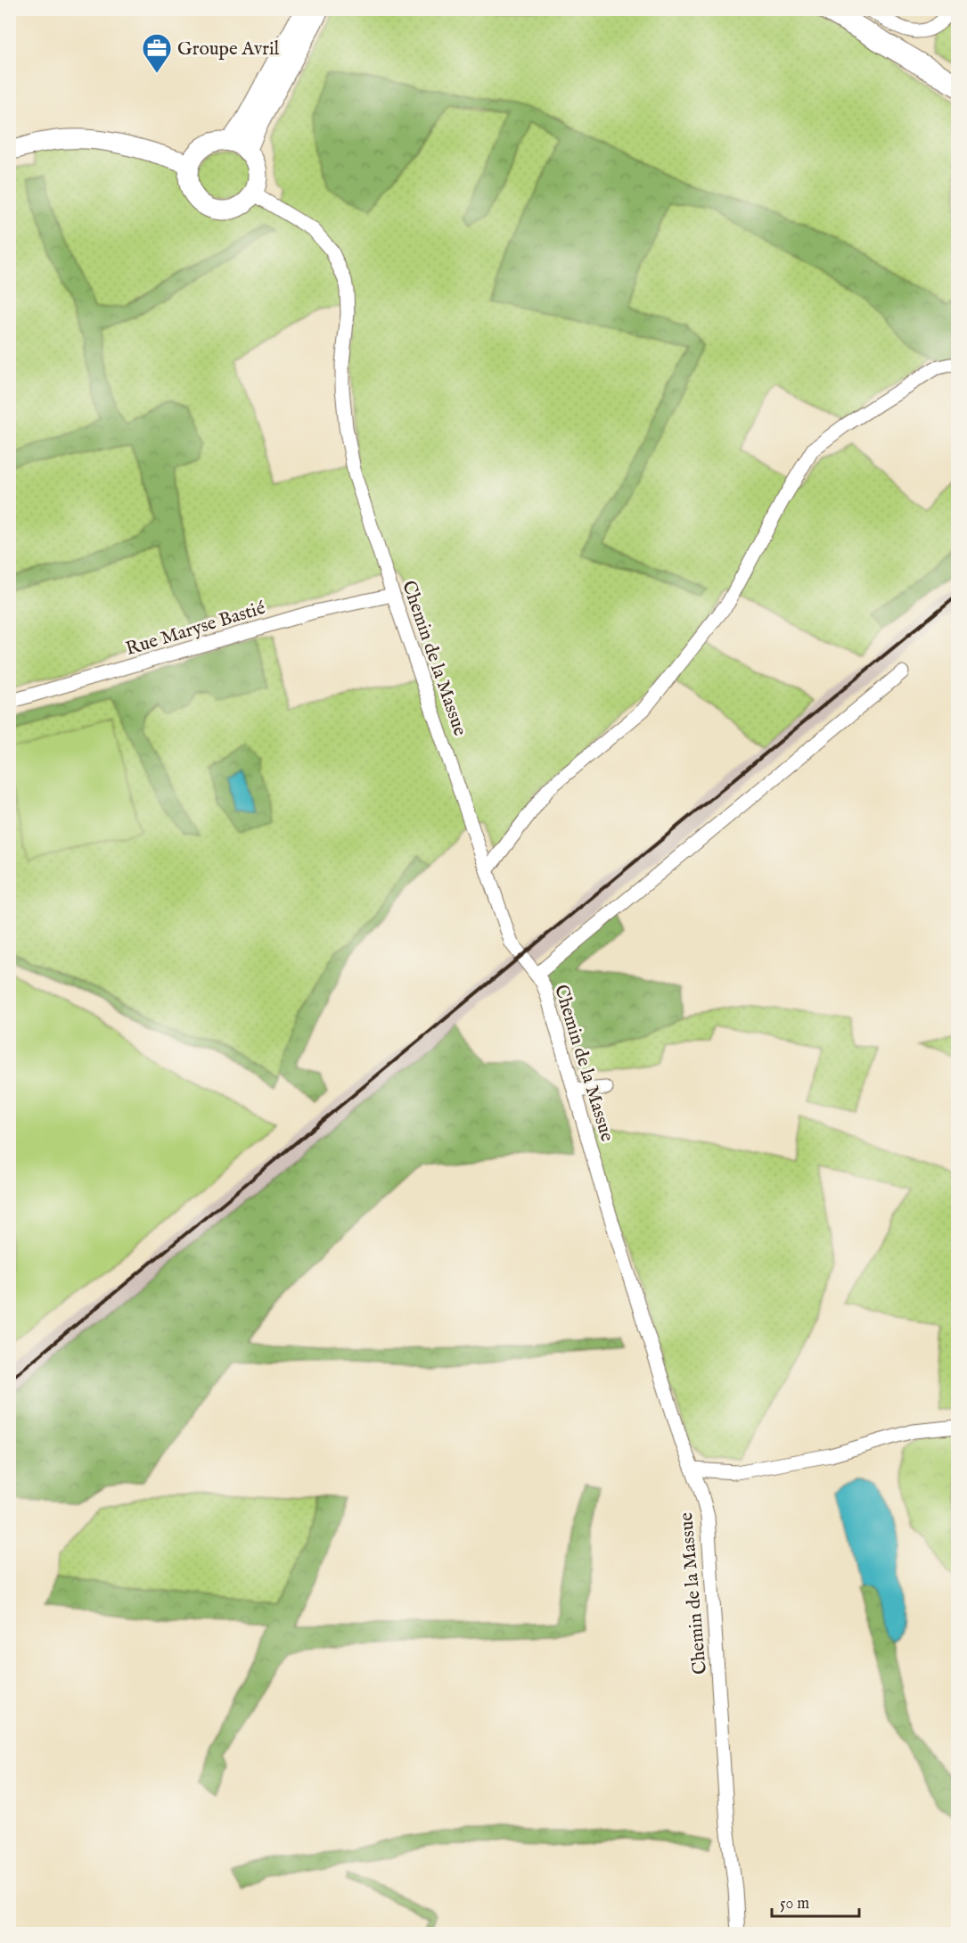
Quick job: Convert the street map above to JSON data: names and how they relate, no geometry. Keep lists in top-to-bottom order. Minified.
{"streets":{"street":["Rue Maryse Bastié","Chemin de la Massue"]},"crossings":[["Rue Maryse Bastié","Chemin de la Massue"]],"places":{"office":["Groupe Avril"]},"scale_bar":"50 m"}
